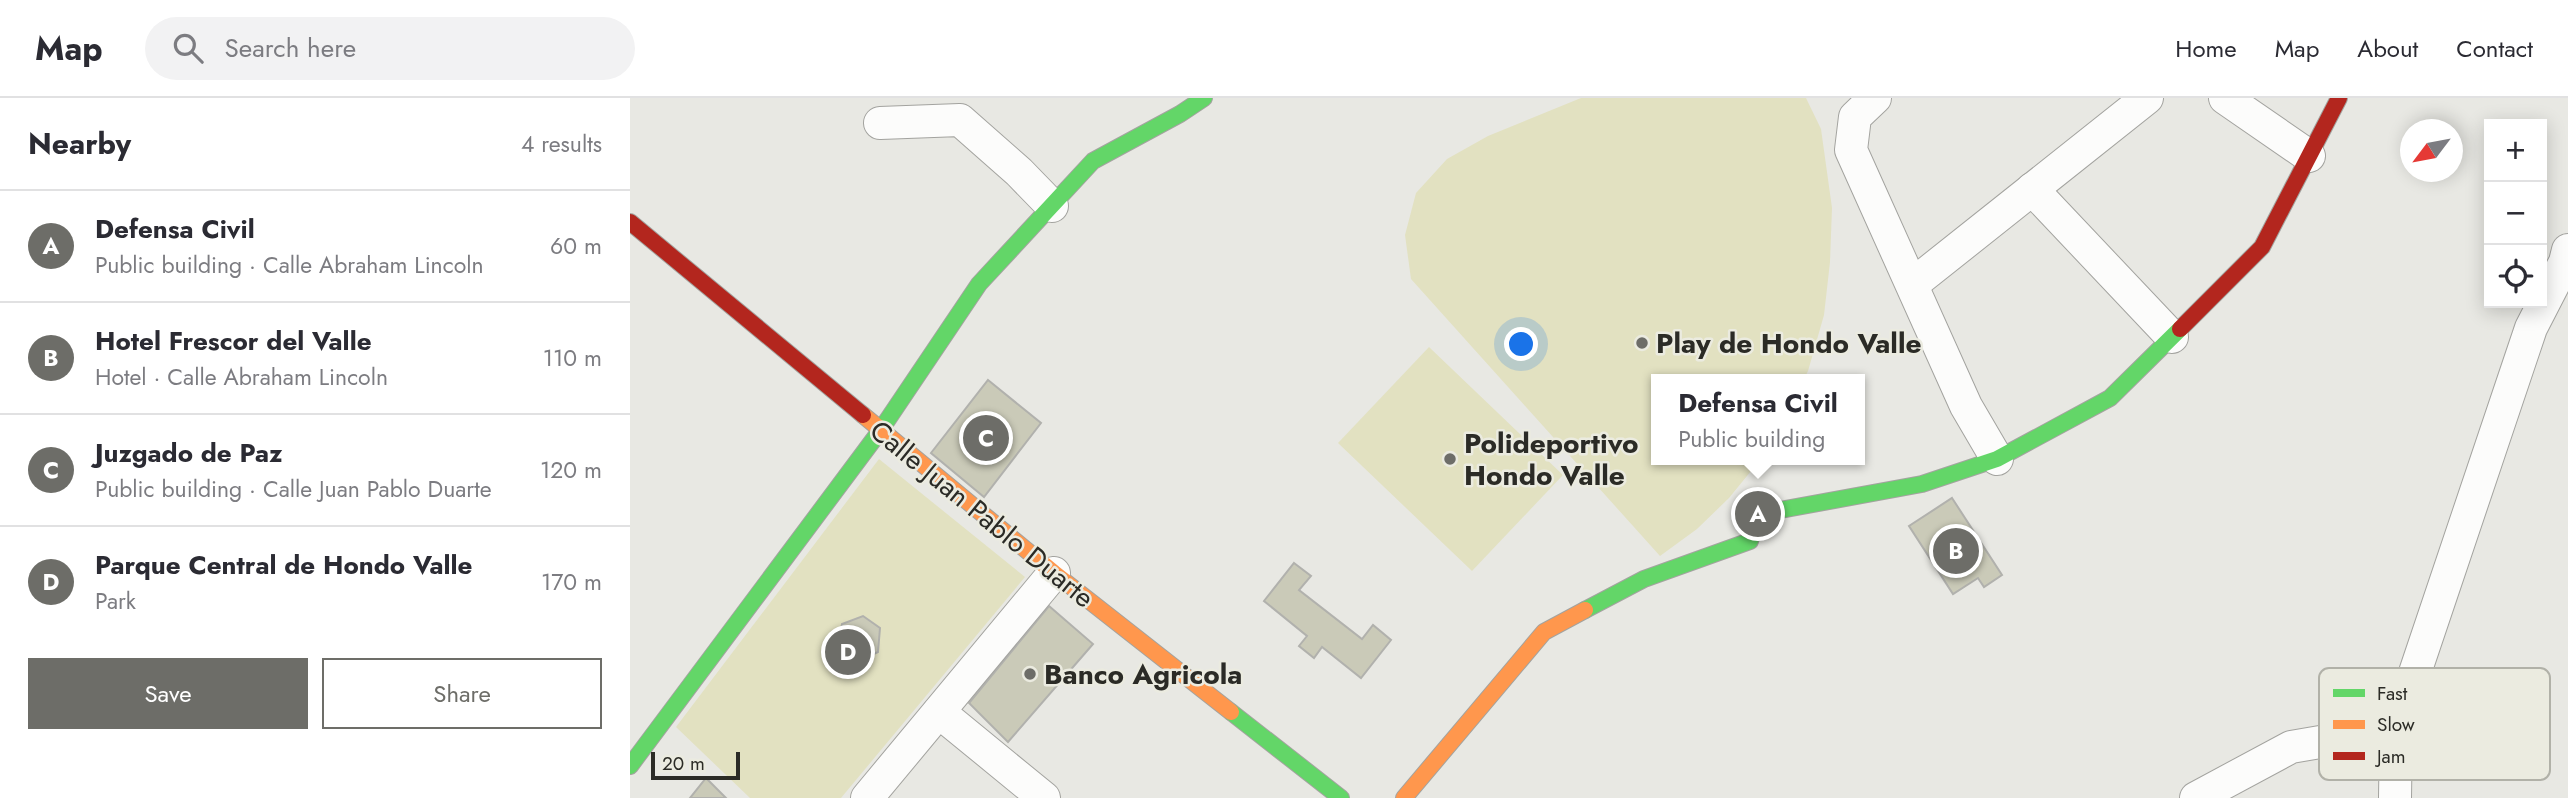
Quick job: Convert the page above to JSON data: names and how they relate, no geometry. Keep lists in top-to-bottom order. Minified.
{"streets":{"street":["Calle Juan Pablo Duarte"]},"places":["Play de Hondo Valle","Polideportivo Hondo Valle","Banco Agricola"],"legend":["Fast","Slow","Jam"],"scale_bar":"20 m","north":"bottom left","page":{"header":"Map","search":"Search here","nav":["Home","Map","About","Contact"],"heading":["Nearby","4 results"],"map_buttons":["+","−"],"list":[{"mark":"A","name":"Defensa Civil","note":"Public building · Calle Abraham Lincoln","value":"60 m"},{"mark":"B","name":"Hotel Frescor del Valle","note":"Hotel · Calle Abraham Lincoln","value":"110 m"},{"mark":"C","name":"Juzgado de Paz","note":"Public building · Calle Juan Pablo Duarte","value":"120 m"},{"mark":"D","name":"Parque Central de Hondo Valle","note":"Park","value":"170 m"}],"popup":["Defensa Civil","Public building"],"pins":["C","A","B","D"],"buttons":["Save","Share"],"scale":"20 m"}}
